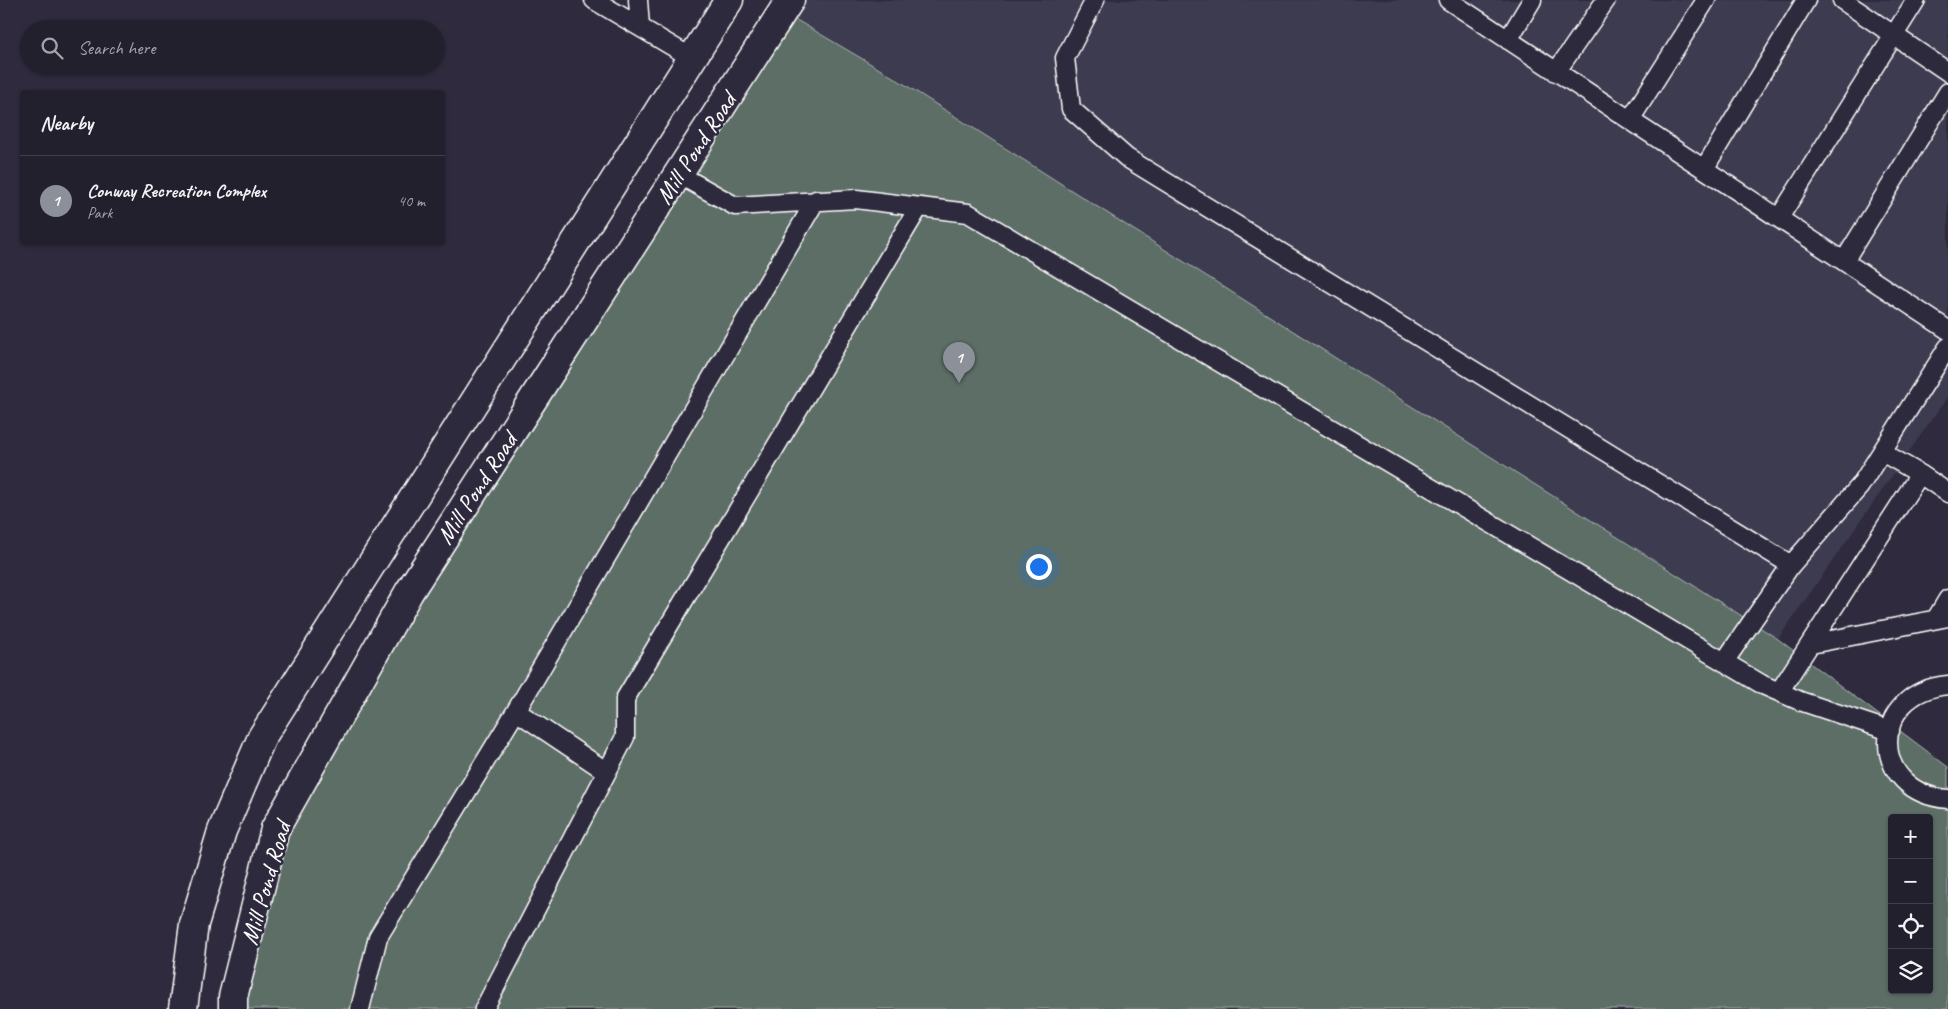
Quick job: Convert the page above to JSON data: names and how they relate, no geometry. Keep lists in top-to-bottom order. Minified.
{"streets":{"main road":["Mill Pond Road"]},"page":{"search":"Search here","heading":"Nearby","list":[{"mark":"1","name":"Conway Recreation Complex","note":"Park","value":"40 m"}],"pins":"1","map_buttons":["+","−"]}}
